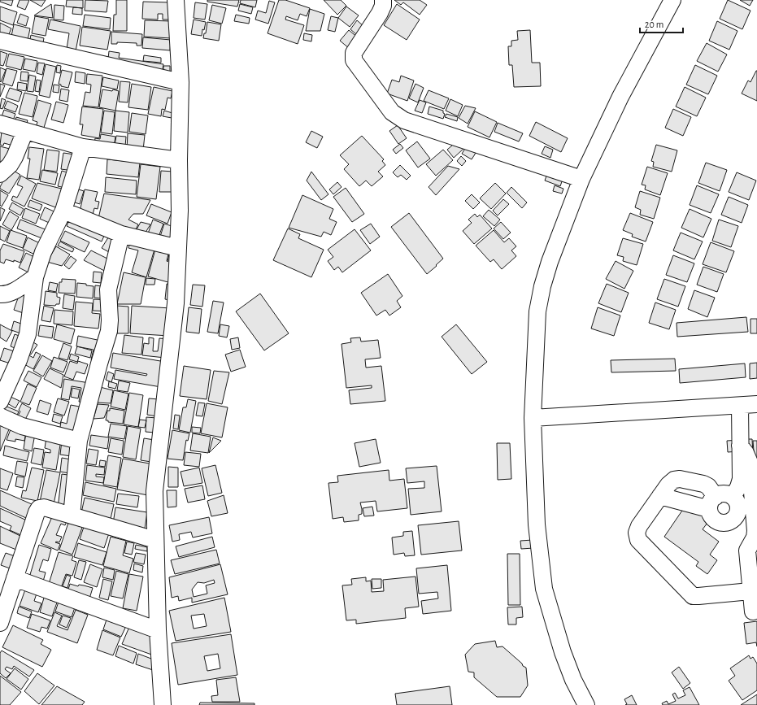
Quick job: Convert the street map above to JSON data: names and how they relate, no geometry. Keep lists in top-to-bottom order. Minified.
{"scale_bar":"20 m"}
